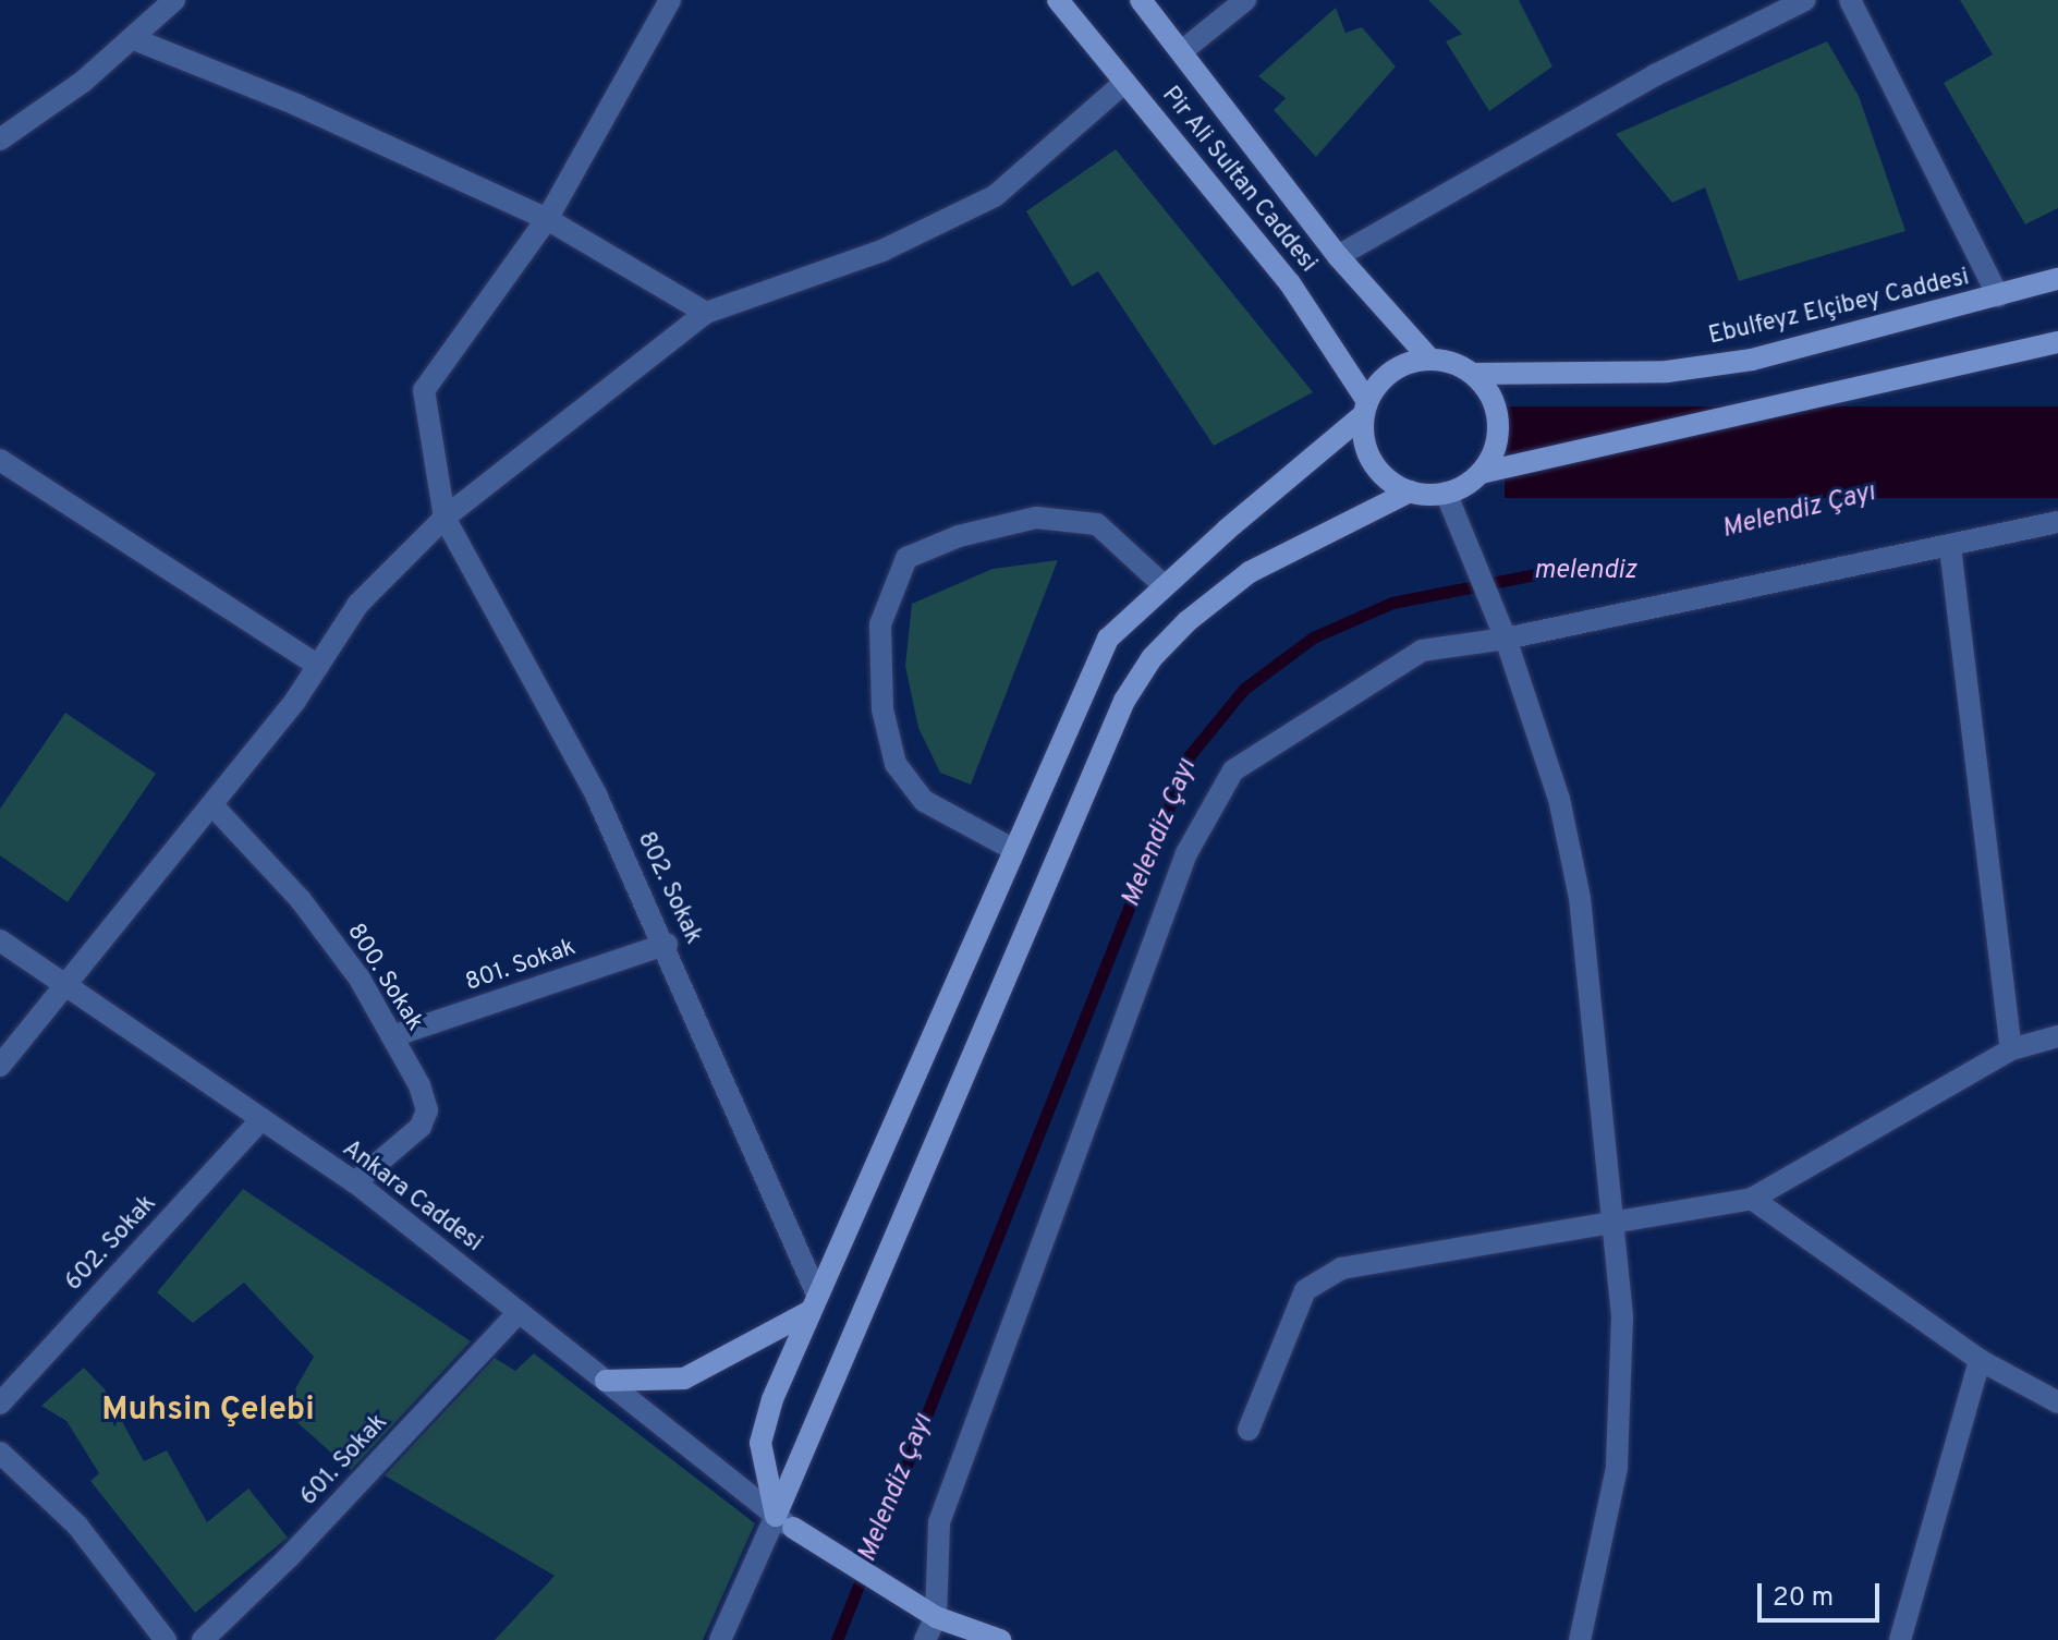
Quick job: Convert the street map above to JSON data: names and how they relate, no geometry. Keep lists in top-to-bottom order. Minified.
{"streets":{"main road":["Pir Ali Sultan Caddesi","Ebulfeyz Elçibey Caddesi"],"street":["802. Sokak","801. Sokak","800. Sokak","Ankara Caddesi","602. Sokak","601. Sokak"]},"crossings":[["Pir Ali Sultan Caddesi","Ebulfeyz Elçibey Caddesi"],["802. Sokak","801. Sokak"],["801. Sokak","800. Sokak"],["800. Sokak","Ankara Caddesi"],["Ankara Caddesi","602. Sokak"],["Ankara Caddesi","601. Sokak"]],"districts":["Muhsin Çelebi"],"water":["Melendiz Çayı","melendiz"],"scale_bar":"20 m"}
